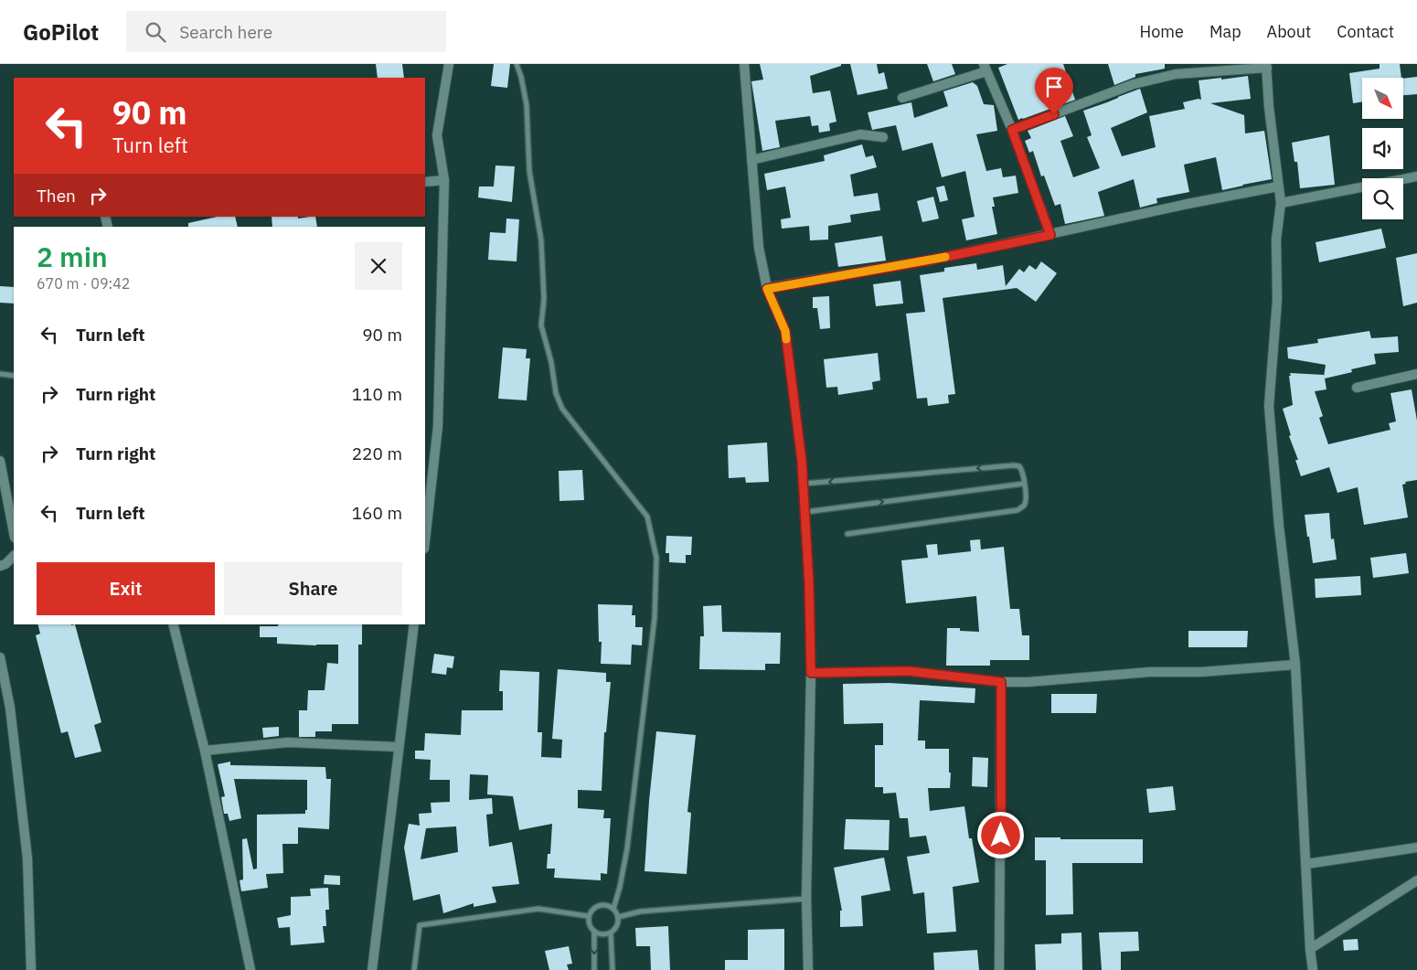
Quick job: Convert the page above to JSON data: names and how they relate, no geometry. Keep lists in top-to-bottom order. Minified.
{"north":"bottom right","page":{"header":"GoPilot","search":"Search here","nav":["Home","Map","About","Contact"],"turn":["90 m","Turn left"],"then":"Then","heading":["2 min","670 m · 09:42"],"list":[{"name":"Turn left","value":"90 m"},{"name":"Turn right","value":"110 m"},{"name":"Turn right","value":"220 m"},{"name":"Turn left","value":"160 m"}],"buttons":["Exit","Share"]}}
